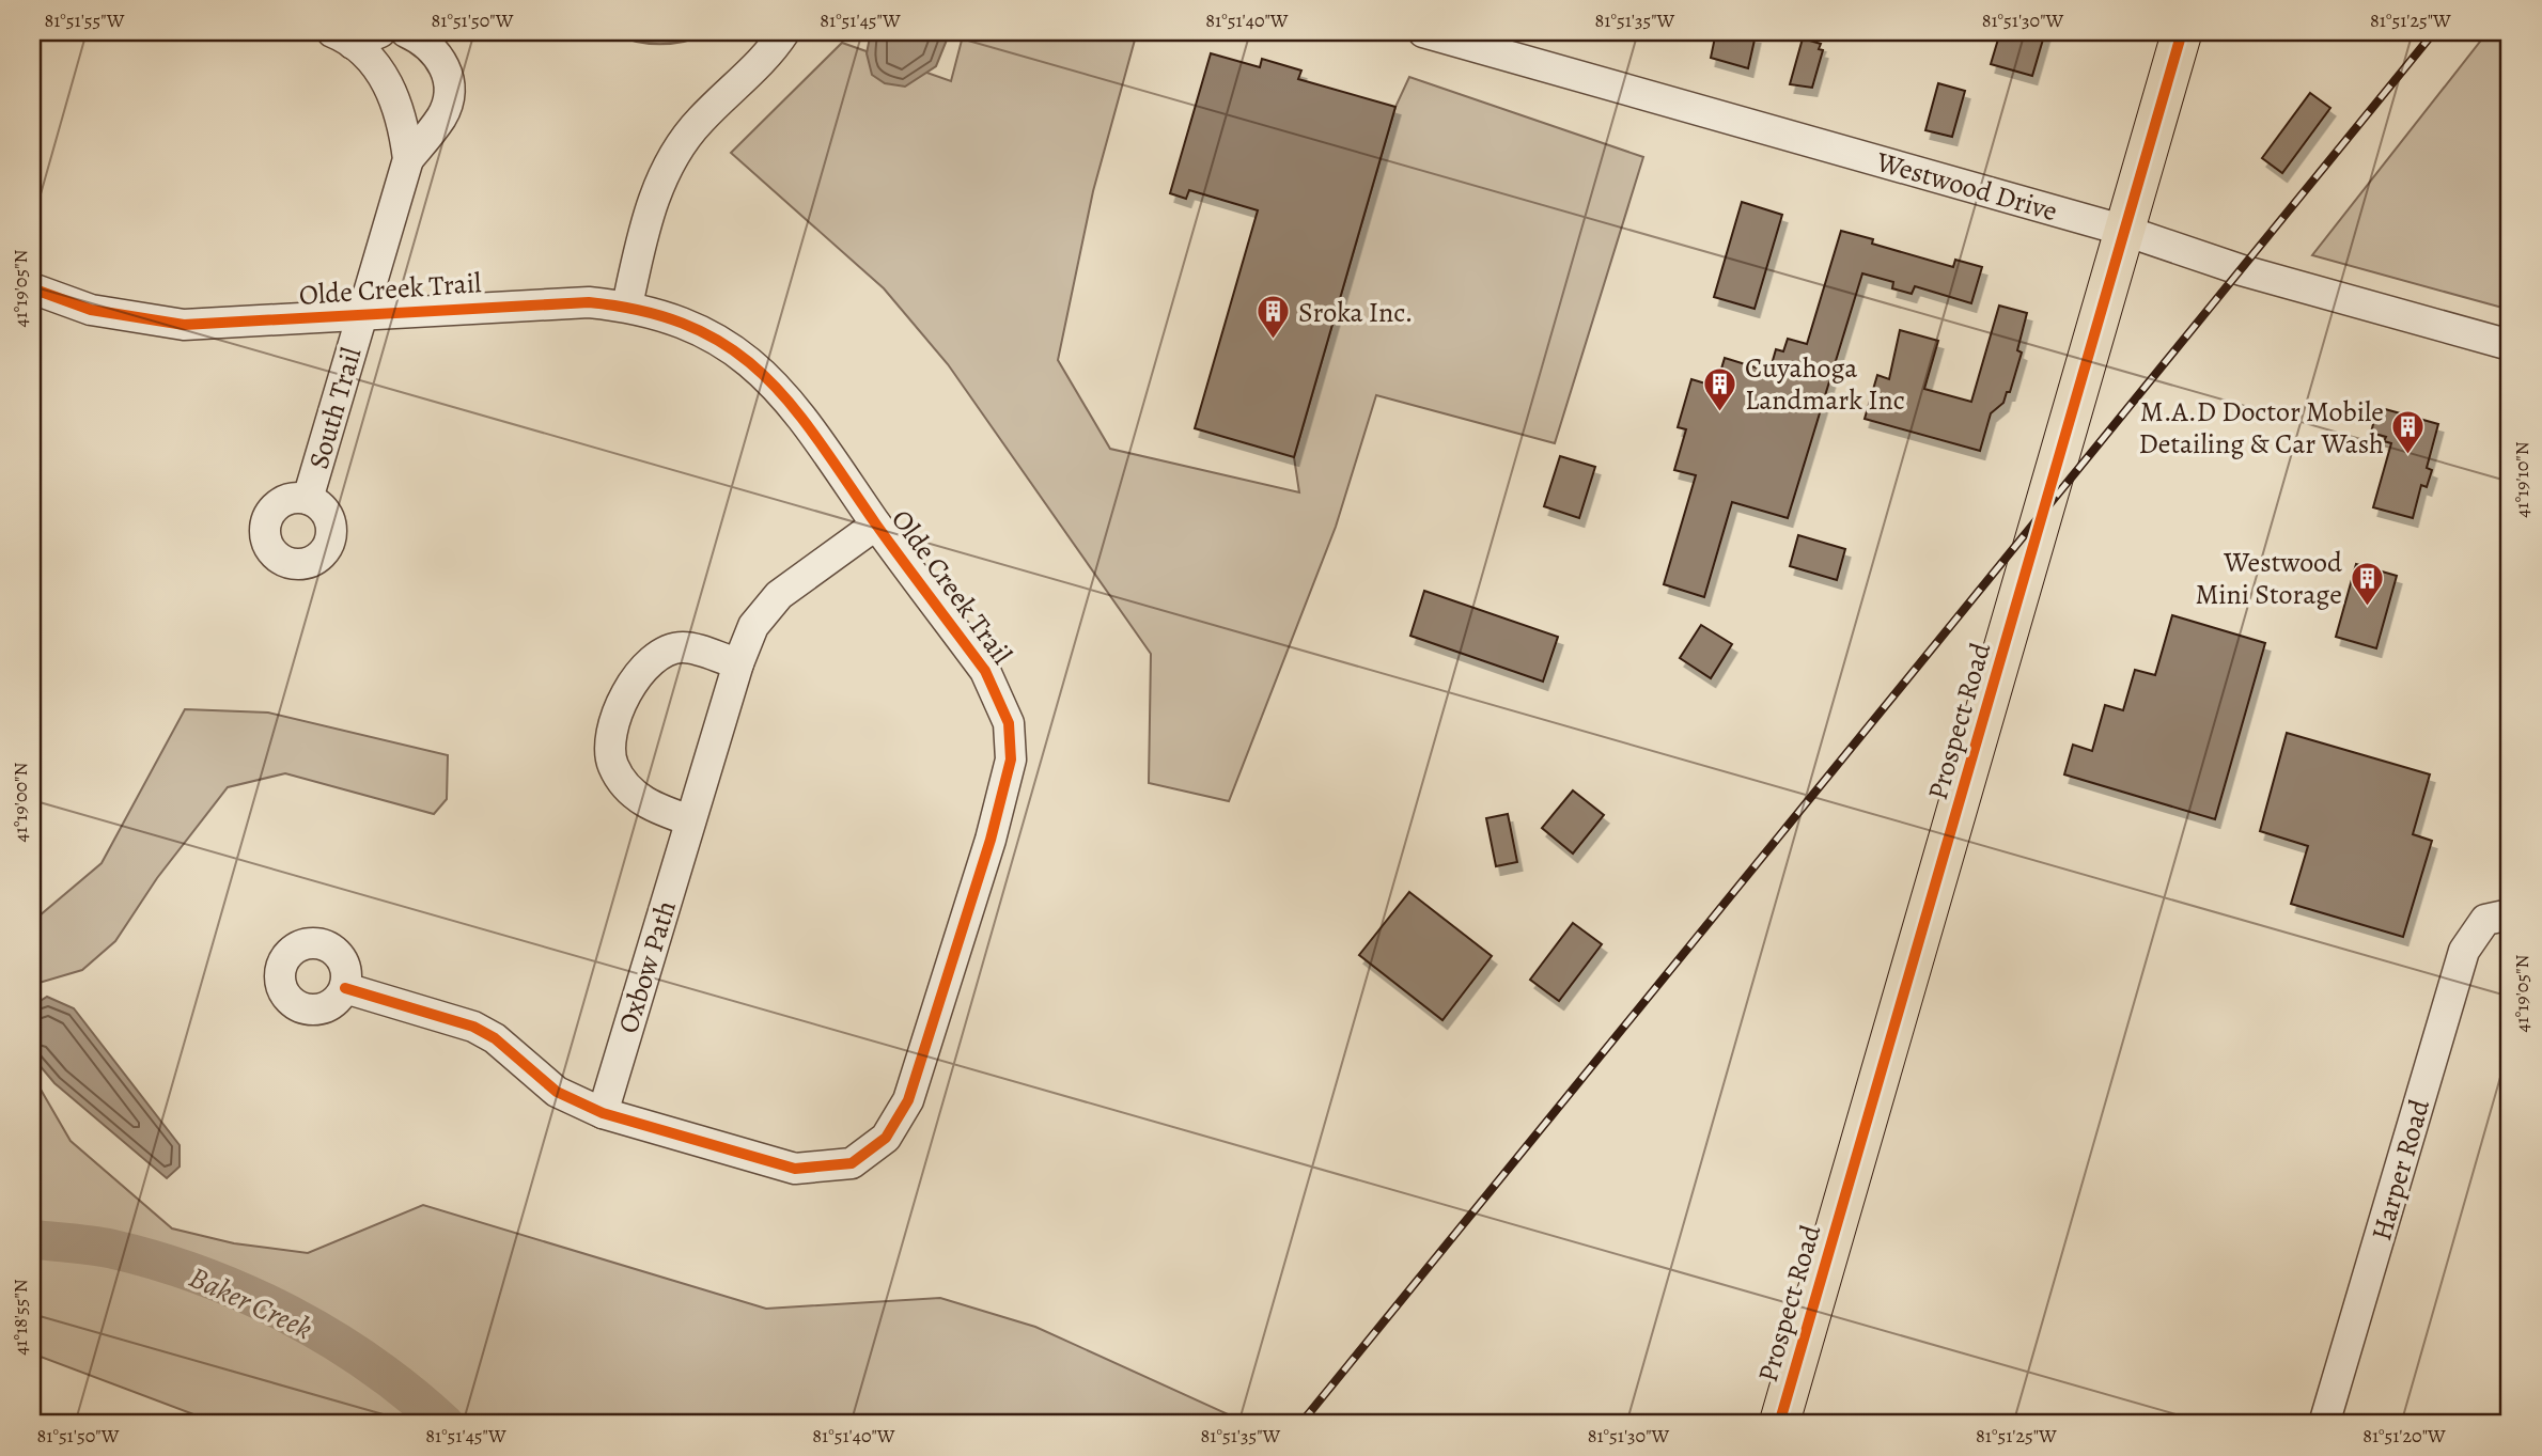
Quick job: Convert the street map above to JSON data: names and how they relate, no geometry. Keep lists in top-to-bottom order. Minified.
{"streets":{"main road":["Prospect Road"],"street":["Westwood Drive","Olde Creek Trail","South Trail","Oxbow Path","Harper Road"]},"crossings":[["Westwood Drive","Prospect Road"],["Olde Creek Trail","South Trail"],["Olde Creek Trail","Oxbow Path"]],"water":["Baker Creek"],"places":{"building":["Sroka Inc.","Cuyahoga Landmark Inc","M.A.D Doctor Mobile Detailing & Car Wash","Westwood Mini Storage"]},"coordinates":["81°51'55\"W","81°51'50\"W","81°51'45\"W","81°51'40\"W","81°51'35\"W","81°51'30\"W","81°51'25\"W","41°19'05\"N","41°19'10\"N","41°19'00\"N","41°18'55\"N","81°51'20\"W"]}
